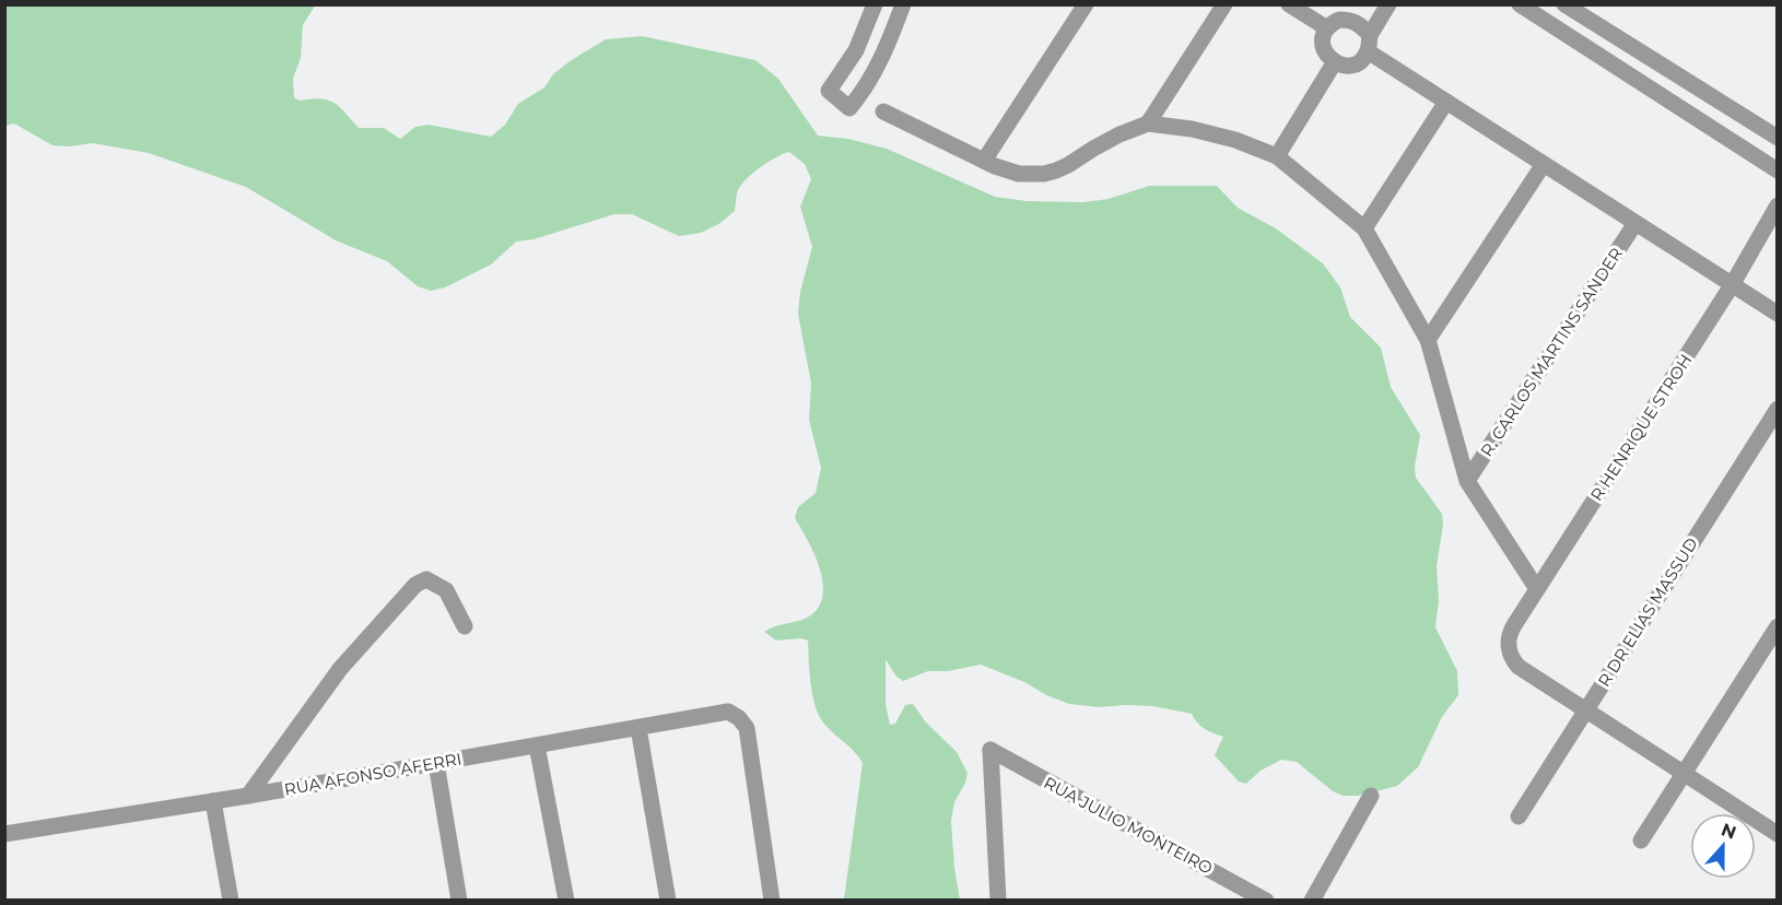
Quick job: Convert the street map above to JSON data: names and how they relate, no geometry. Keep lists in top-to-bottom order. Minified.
{"streets":{"street":["R. CARLOS MARTINS SANDER","R HENRIQUE STROH","R DR ELIAS MASSUD","RUA AFONSO AFERRI","RUA JULIO MONTEIRO"]},"crossings":[["R HENRIQUE STROH","R DR ELIAS MASSUD"]],"north":"top"}
